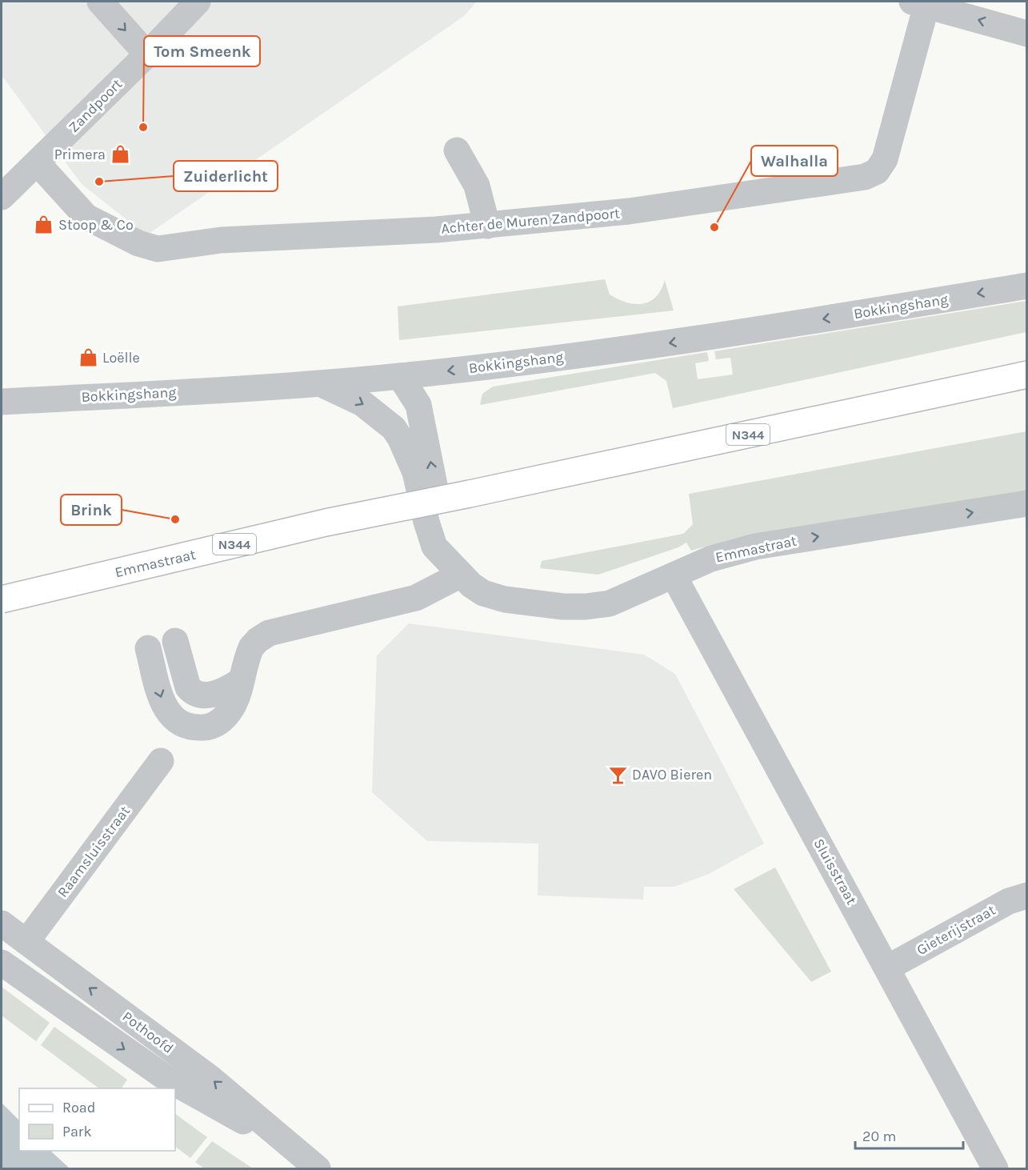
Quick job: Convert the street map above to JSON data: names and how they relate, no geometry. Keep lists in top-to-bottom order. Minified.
{"streets":{"main road":["N344","Emmastraat"],"street":["Zandpoort","Achter de Muren Zandpoort","Bokkingshang","Raamsluisstraat","Sluisstraat","Gieterijstraat","Pothoofd"]},"crossings":[["Zandpoort","Achter de Muren Zandpoort"],["Bokkingshang","Emmastraat"],["Emmastraat","Sluisstraat"],["Raamsluisstraat","Pothoofd"],["Sluisstraat","Gieterijstraat"]],"one_way":["Bokkingshang"],"places":{"other":["Tom Smeenk","Zuiderlicht","Walhalla","Brink"],"shop":["Primera","Stoop & Co","Loëlle"],"bar":["DAVO Bieren"]},"legend":["Road","Park"],"scale_bar":"20 m"}
